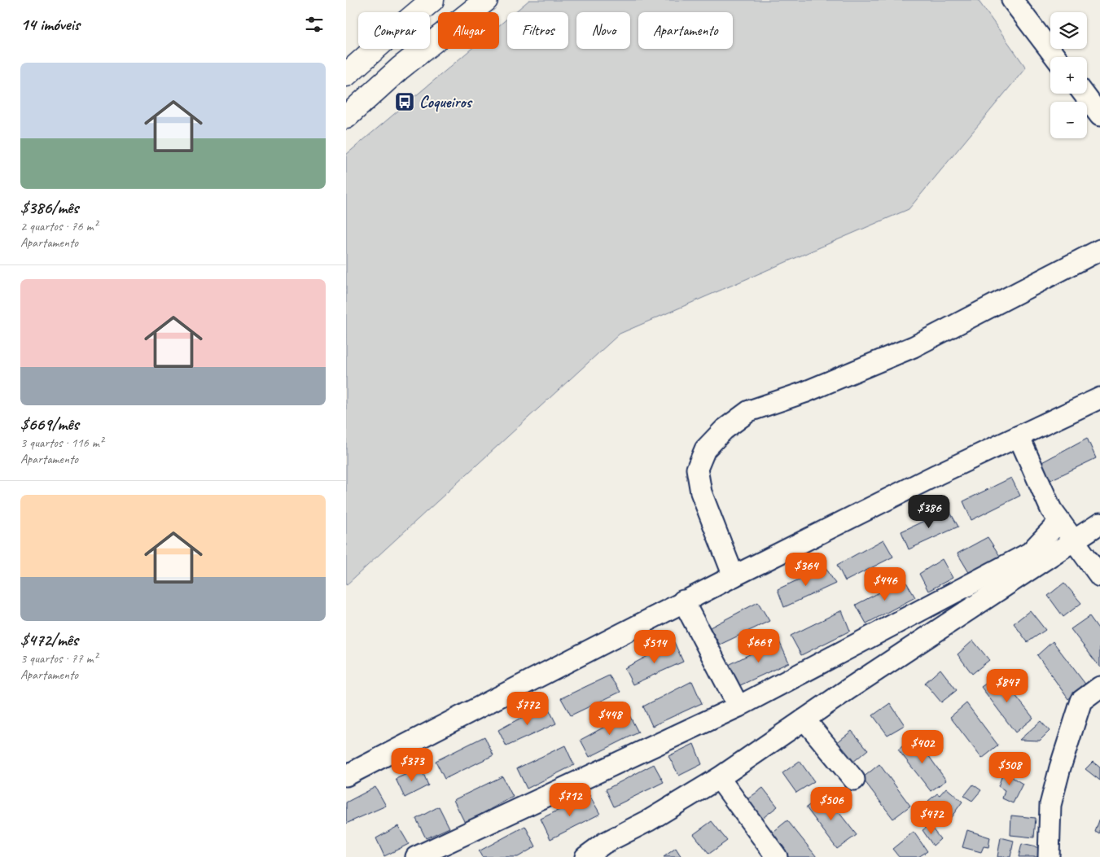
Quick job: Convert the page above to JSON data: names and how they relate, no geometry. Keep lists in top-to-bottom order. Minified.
{"places":{"bus stop":["Coqueiros"]},"page":{"heading":"14 imóveis","map_buttons":["+","−"],"chip":["Comprar","Alugar","Filtros","Novo","Apartamento"],"list":[{"name":"$386/mês","note":"2 quartos · 76 m² · Apartamento"},{"name":"$669/mês","note":"3 quartos · 116 m² · Apartamento"},{"name":"$472/mês","note":"3 quartos · 77 m² · Apartamento"}],"price":["$386","$364","$446","$669","$514","$847","$772","$448","$402","$373","$508","$712","$506","$472"]}}
